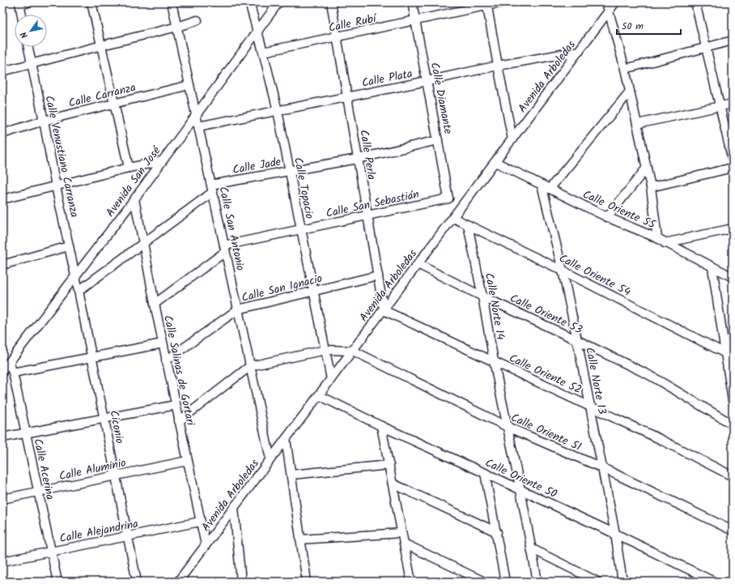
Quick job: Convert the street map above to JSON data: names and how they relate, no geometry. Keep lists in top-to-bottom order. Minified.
{"streets":{"street":["Calle Rubí","Avenida Arboledas","Calle Plata","Calle Carranza","Calle Diamante","Calle Perla","Calle Venustiano Carranza","Calle Jade","Avenida San José","Calle Topacio","Calle San Sebastián","Calle Oriente 55","Calle San Antonio","Calle Oriente 54","Calle San Ignacio","Calle Norte 14","Calle Oriente 53","Calle Salinas de Gortari","Calle Oriente 52","Calle Norte 13","Ciconio","Calle Oriente 51","Calle Acerina","Calle Aluminio","Calle Oriente 50","Calle Alejandrina"]},"crossings":[["Calle Rubí","Calle Diamante"],["Calle Rubí","Calle Perla"],["Calle Rubí","Calle Topacio"],["Avenida Arboledas","Calle Plata"],["Avenida Arboledas","Calle Perla"],["Avenida Arboledas","Calle Topacio"],["Avenida Arboledas","Calle Oriente 55"],["Avenida Arboledas","Calle San Antonio"],["Avenida Arboledas","Calle Oriente 54"],["Avenida Arboledas","Calle Oriente 53"],["Avenida Arboledas","Calle Salinas de Gortari"],["Avenida Arboledas","Calle Oriente 52"],["Avenida Arboledas","Calle Oriente 51"],["Avenida Arboledas","Calle Oriente 50"],["Calle Plata","Calle Diamante"],["Calle Plata","Calle Perla"],["Calle Plata","Calle Topacio"],["Calle Plata","Calle San Antonio"],["Calle Carranza","Calle Venustiano Carranza"],["Calle Carranza","Calle San Antonio"],["Calle Diamante","Calle Jade"],["Calle Diamante","Calle San Sebastián"],["Calle Perla","Calle Jade"],["Calle Perla","Calle San Sebastián"],["Calle Perla","Calle San Ignacio"],["Calle Perla","Calle Oriente 52"],["Calle Venustiano Carranza","Avenida San José"],["Calle Venustiano Carranza","Ciconio"],["Calle Jade","Calle Topacio"],["Calle Jade","Calle San Antonio"],["Calle Jade","Calle Salinas de Gortari"],["Calle Jade","Ciconio"],["Avenida San José","Calle Topacio"],["Avenida San José","Calle San Antonio"],["Avenida San José","Calle Salinas de Gortari"],["Avenida San José","Ciconio"],["Avenida San José","Calle Acerina"],["Calle Topacio","Calle San Sebastián"],["Calle Topacio","Calle San Ignacio"],["Calle San Sebastián","Calle San Antonio"],["Calle San Sebastián","Calle Salinas de Gortari"],["Calle Oriente 55","Calle Norte 13"],["Calle San Antonio","Calle San Ignacio"],["Calle Oriente 54","Calle Norte 14"],["Calle Oriente 54","Calle Norte 13"],["Calle San Ignacio","Calle Salinas de Gortari"],["Calle Norte 14","Calle Oriente 53"],["Calle Norte 14","Calle Oriente 52"],["Calle Norte 14","Calle Oriente 51"],["Calle Norte 14","Calle Oriente 50"],["Calle Oriente 53","Calle Norte 13"],["Calle Salinas de Gortari","Calle Aluminio"],["Calle Salinas de Gortari","Calle Alejandrina"],["Calle Oriente 52","Calle Norte 13"],["Calle Norte 13","Calle Oriente 51"],["Calle Norte 13","Calle Oriente 50"],["Ciconio","Calle Aluminio"],["Ciconio","Calle Alejandrina"],["Calle Acerina","Calle Aluminio"],["Calle Acerina","Calle Alejandrina"]],"scale_bar":"50 m","north":"bottom left"}
